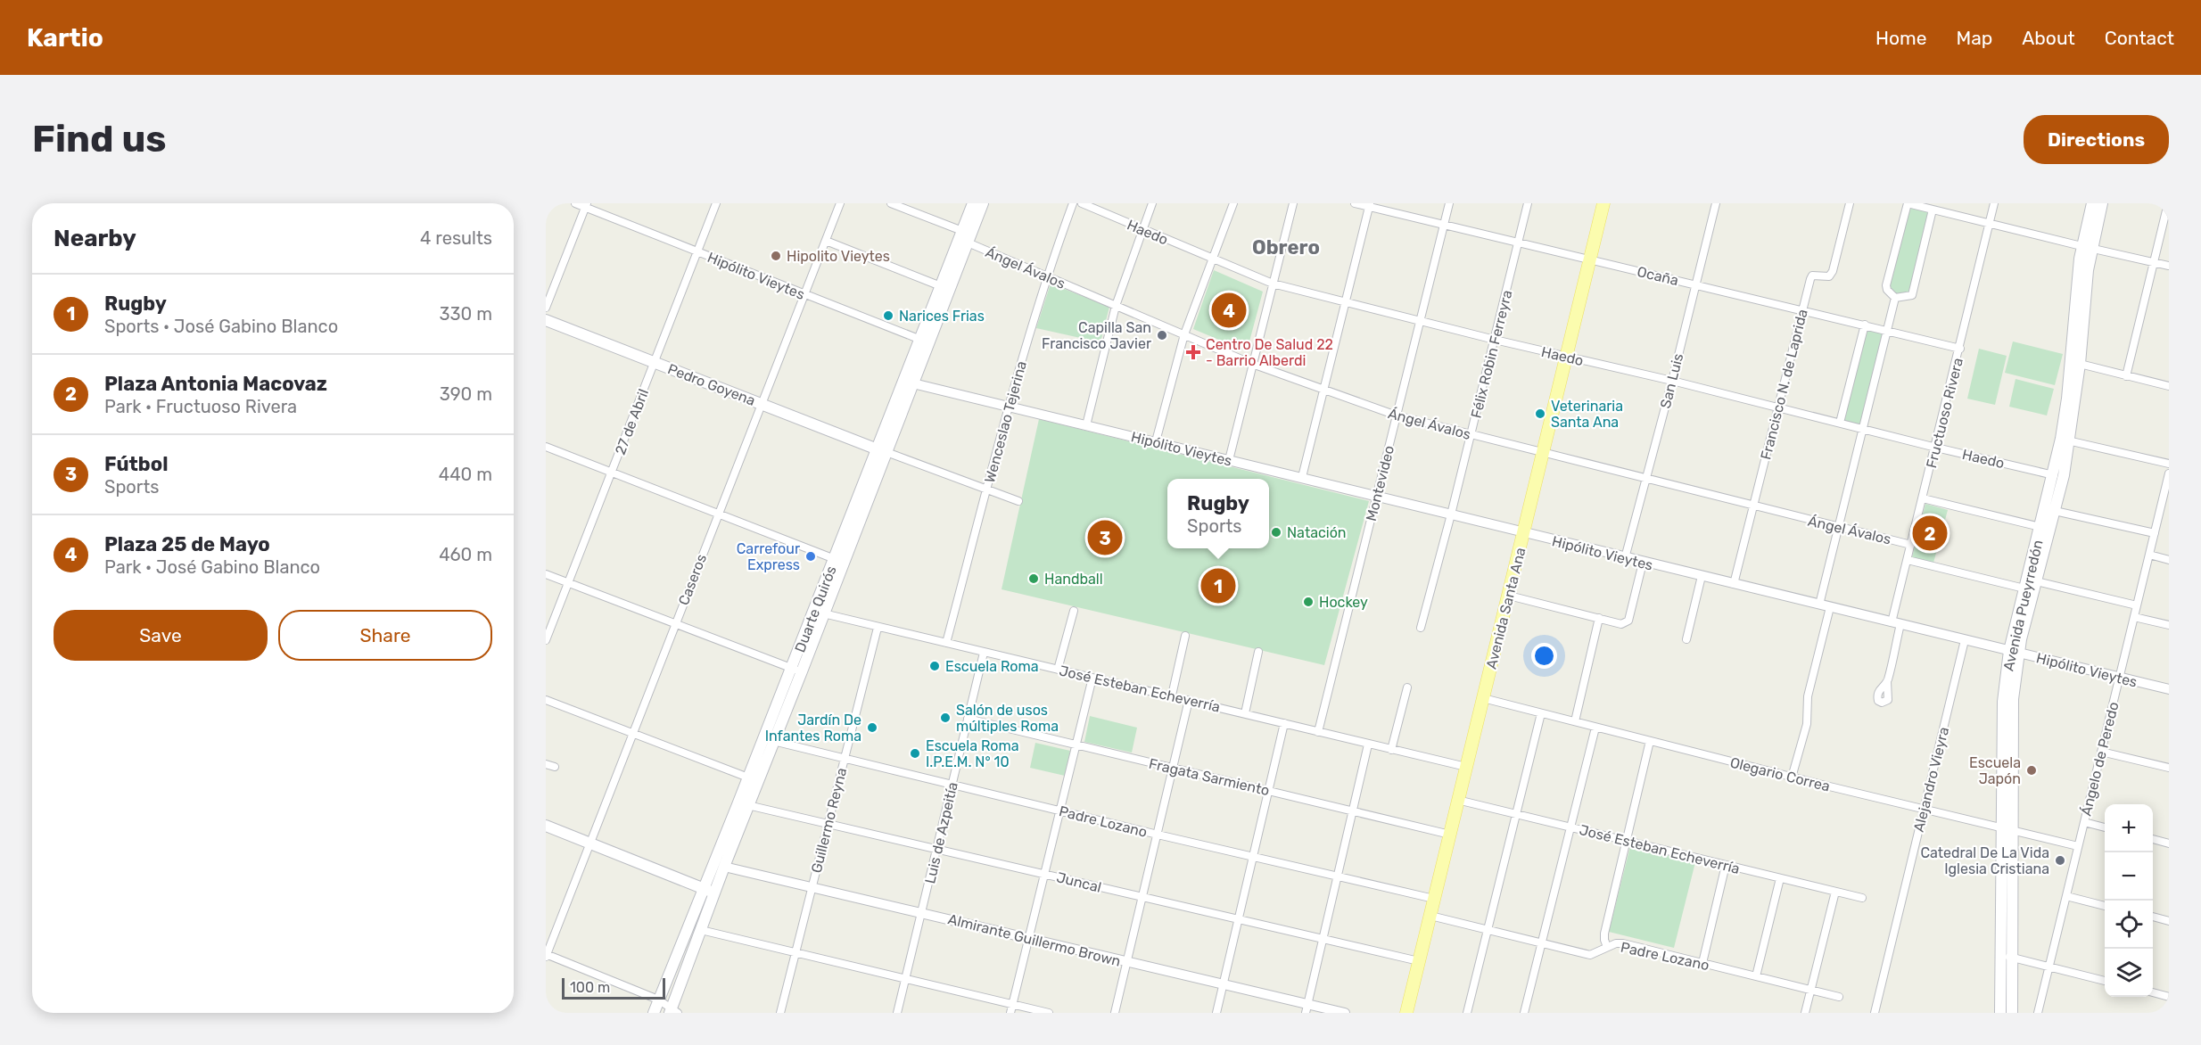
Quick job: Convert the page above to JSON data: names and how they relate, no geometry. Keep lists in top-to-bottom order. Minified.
{"streets":{"main road":["Pedro Goyena","Avenida Pueyrredón","Avenida Santa Ana","Duarte Quirós"],"street":["Haedo","Ángel Ávalos","Hipólito Vieytes","Ocaña","Félix Robin Ferreyra","San Luis","Francisco N. de Laprida","Fructuoso Rivera","27 de Abril","Wenceslao Tejerina","Montevideo","Caseros","José Esteban Echeverría","Ángelo de Peredo","Olegario Correa","Fragata Sarmiento","Alejandro Vieyra","Guillermo Reyna","Padre Lozano","Luis de Azpeitía","Juncal","Almirante Guillermo Brown"]},"crossings":[["Haedo","Félix Robin Ferreyra"],["Haedo","San Luis"],["Haedo","Francisco N. de Laprida"],["Haedo","Fructuoso Rivera"],["Haedo","Montevideo"],["Haedo","Avenida Pueyrredón"],["Haedo","Avenida Santa Ana"],["Ángel Ávalos","Félix Robin Ferreyra"],["Ángel Ávalos","San Luis"],["Ángel Ávalos","Francisco N. de Laprida"],["Ángel Ávalos","Fructuoso Rivera"],["Ángel Ávalos","Wenceslao Tejerina"],["Ángel Ávalos","Montevideo"],["Ángel Ávalos","Avenida Santa Ana"],["Ángel Ávalos","Duarte Quirós"],["Hipólito Vieytes","Félix Robin Ferreyra"],["Hipólito Vieytes","San Luis"],["Hipólito Vieytes","Francisco N. de Laprida"],["Hipólito Vieytes","Fructuoso Rivera"],["Hipólito Vieytes","27 de Abril"],["Hipólito Vieytes","Wenceslao Tejerina"],["Hipólito Vieytes","Montevideo"],["Hipólito Vieytes","Caseros"],["Hipólito Vieytes","Avenida Pueyrredón"],["Hipólito Vieytes","Avenida Santa Ana"],["Hipólito Vieytes","Duarte Quirós"],["Hipólito Vieytes","Ángelo de Peredo"],["Hipólito Vieytes","Alejandro Vieyra"],["Ocaña","Félix Robin Ferreyra"],["Ocaña","San Luis"],["Ocaña","Francisco N. de Laprida"],["Ocaña","Fructuoso Rivera"],["Ocaña","Montevideo"],["Ocaña","Avenida Santa Ana"],["Pedro Goyena","27 de Abril"],["Pedro Goyena","Wenceslao Tejerina"],["Pedro Goyena","Caseros"],["Pedro Goyena","Duarte Quirós"],["Wenceslao Tejerina","José Esteban Echeverría"],["Montevideo","José Esteban Echeverría"],["Avenida Pueyrredón","Olegario Correa"],["Avenida Santa Ana","José Esteban Echeverría"],["Avenida Santa Ana","Olegario Correa"],["Avenida Santa Ana","Fragata Sarmiento"],["Avenida Santa Ana","Padre Lozano"],["Avenida Santa Ana","Juncal"],["Duarte Quirós","José Esteban Echeverría"],["Duarte Quirós","Padre Lozano"],["Duarte Quirós","Juncal"],["Duarte Quirós","Almirante Guillermo Brown"],["José Esteban Echeverría","Guillermo Reyna"],["José Esteban Echeverría","Luis de Azpeitía"],["Ángelo de Peredo","Olegario Correa"],["Olegario Correa","Alejandro Vieyra"],["Fragata Sarmiento","Luis de Azpeitía"],["Guillermo Reyna","Padre Lozano"],["Guillermo Reyna","Juncal"],["Guillermo Reyna","Almirante Guillermo Brown"],["Padre Lozano","Luis de Azpeitía"],["Luis de Azpeitía","Juncal"],["Luis de Azpeitía","Almirante Guillermo Brown"]],"districts":["Obrero"],"places":{"other":["Hipolito Vieytes","Narices Frias","Capilla San Francisco Javier","Veterinaria Santa Ana","Natación","Carrefour Express","Handball","Hockey","Escuela Roma","Salón de usos múltiples Roma","Jardín De Infantes Roma","Escuela Roma I.P.E.M. N° 10","Escuela Japón","Catedral De La Vida Iglesia Cristiana"],"health":["Centro De Salud 22 - Barrio Alberdi"]},"scale_bar":"100 m","page":{"header":"Kartio","nav":["Home","Map","About","Contact"],"buttons":["Directions",["Save","Share"]],"title":"Find us","heading":["Nearby","4 results"],"list":[{"mark":"1","name":"Rugby","note":"Sports · José Gabino Blanco","value":"330 m"},{"mark":"2","name":"Plaza Antonia Macovaz","note":"Park · Fructuoso Rivera","value":"390 m"},{"mark":"3","name":"Fútbol","note":"Sports","value":"440 m"},{"mark":"4","name":"Plaza 25 de Mayo","note":"Park · José Gabino Blanco","value":"460 m"}],"pins":["4","2","3","1"],"popup":["Rugby","Sports"],"map_buttons":["+","−"],"scale":"100 m"}}
